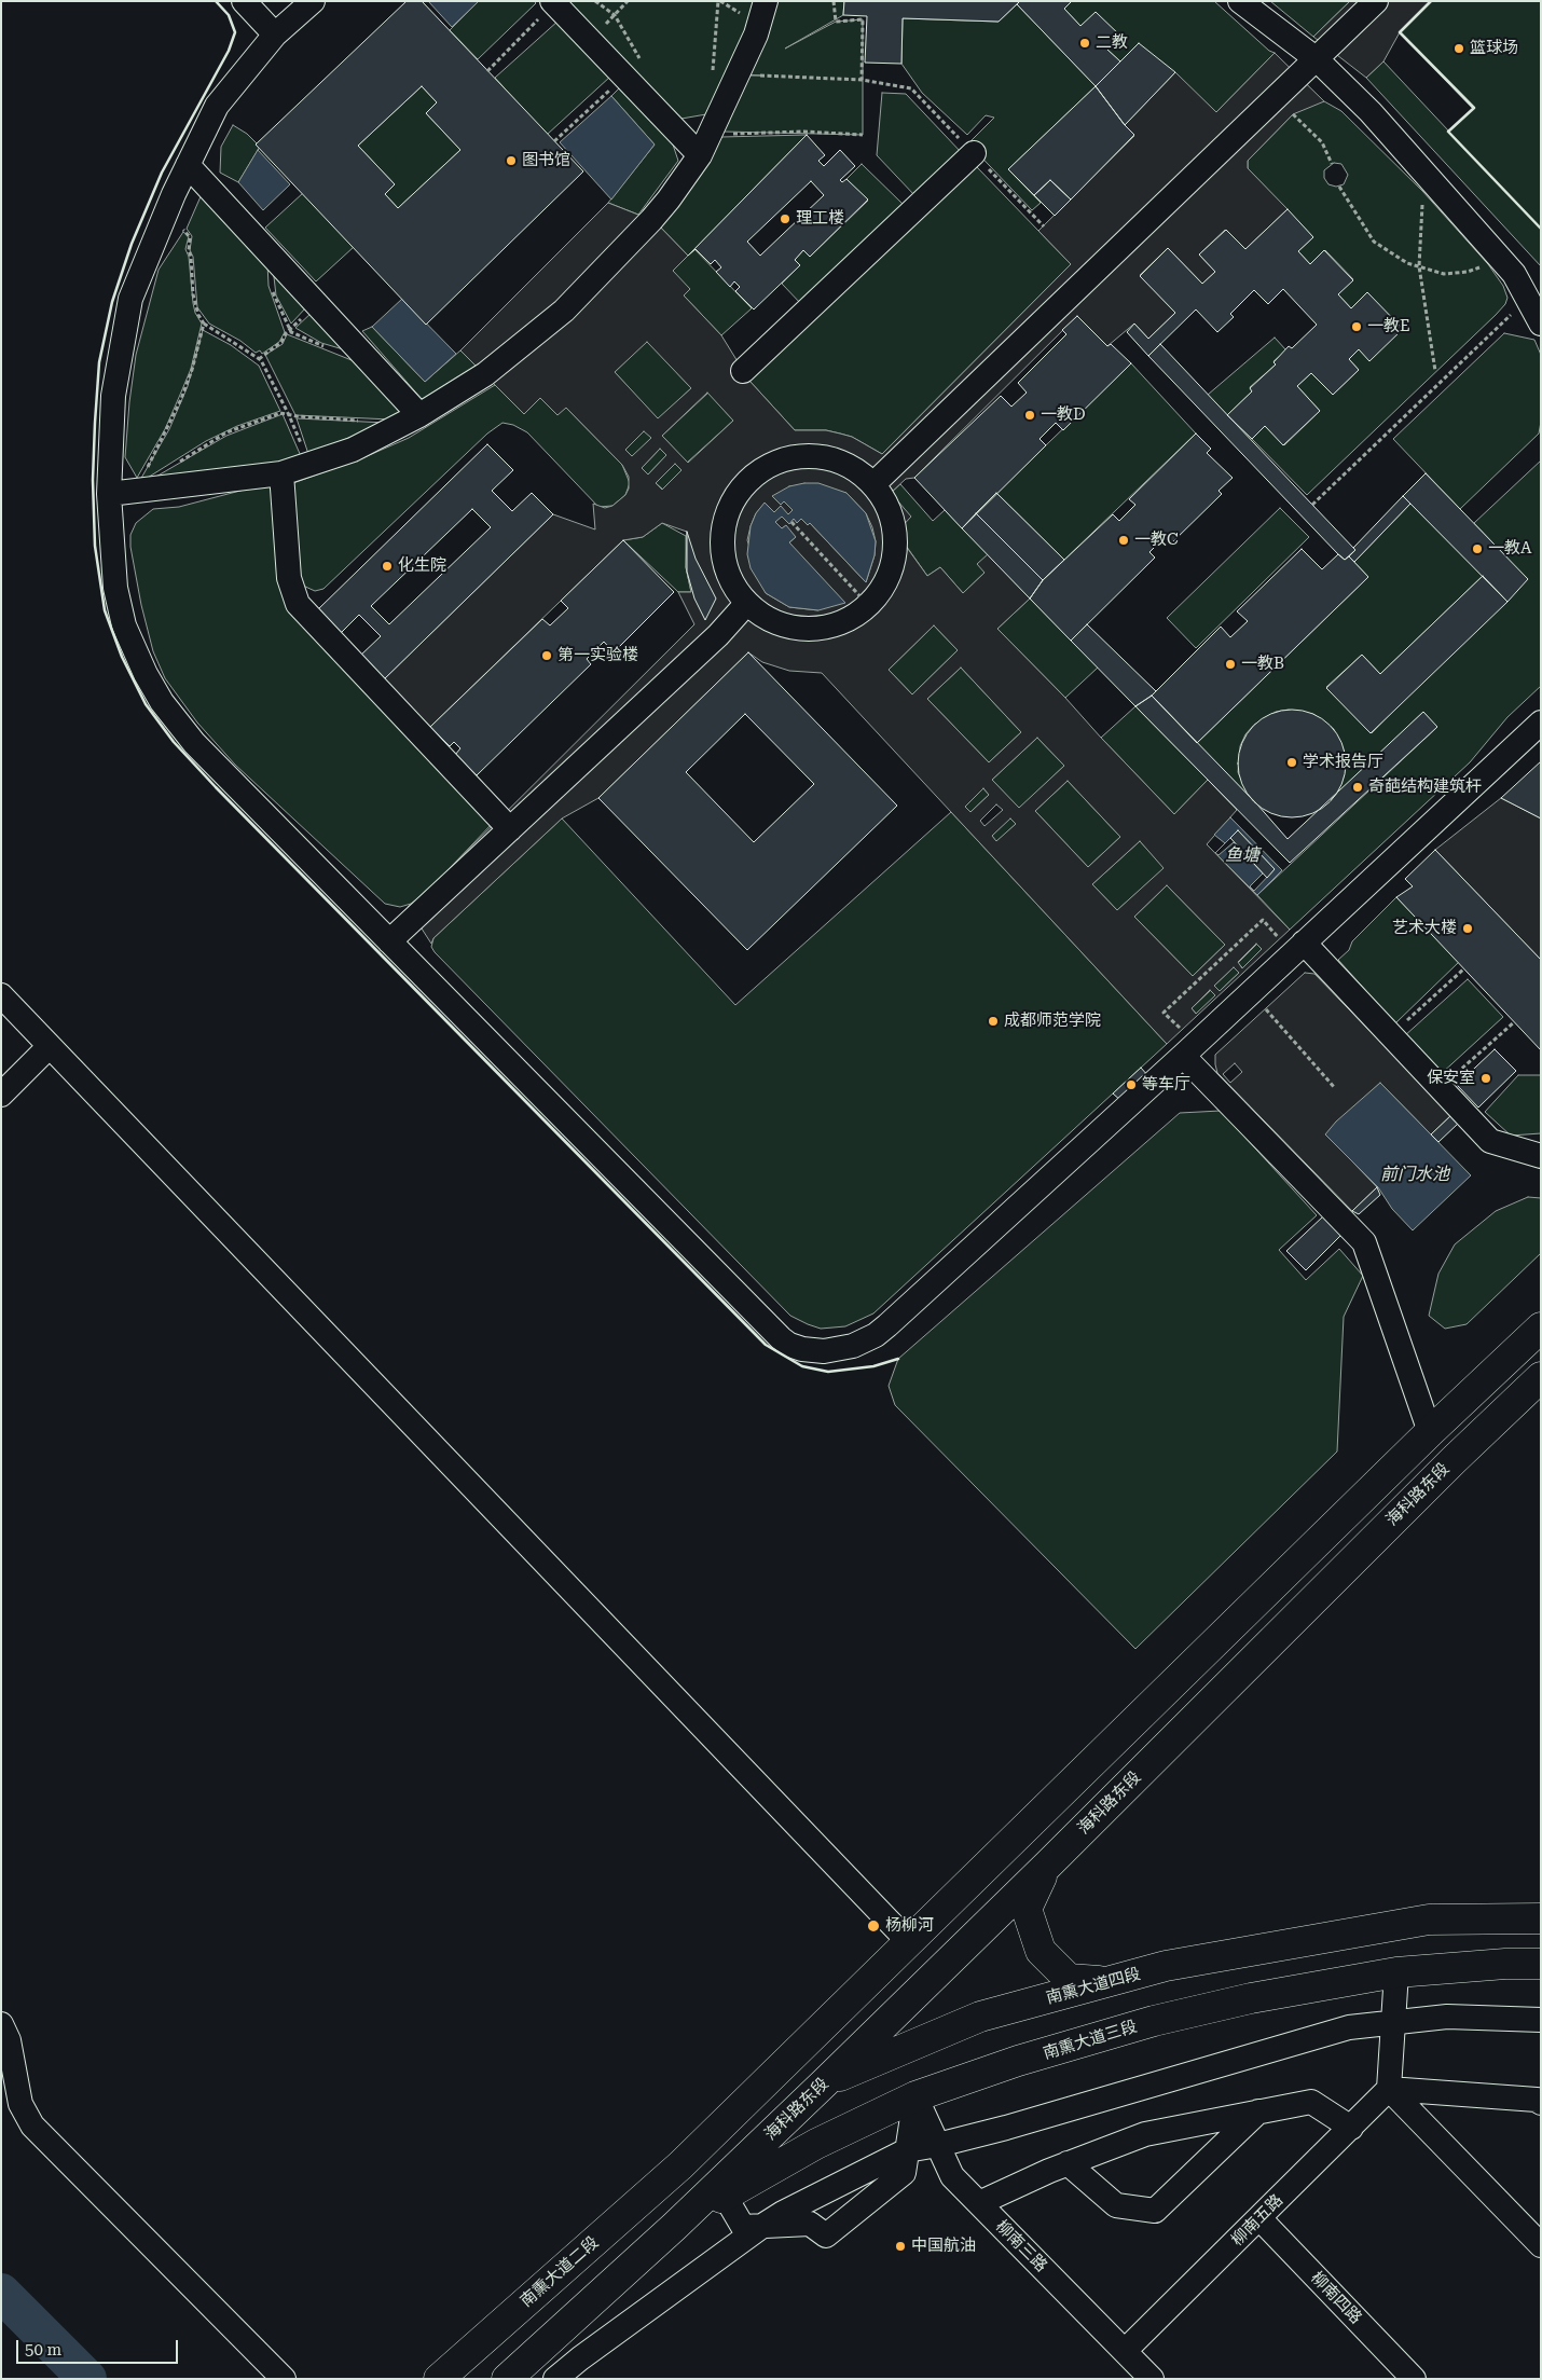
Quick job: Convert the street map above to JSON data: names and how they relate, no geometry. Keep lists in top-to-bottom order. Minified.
{"streets":{"main road":["海科路东段","南熏大道四段","南熏大道三段","南熏大道二段"],"street":["柳南五路","柳南三路","柳南四路"]},"crossings":[["海科路东段","南熏大道四段"],["海科路东段","南熏大道三段"],["南熏大道四段","南熏大道二段"],["南熏大道三段","柳南三路"],["柳南五路","柳南三路"],["柳南五路","柳南四路"]],"water":["鱼塘","前门水池"],"places":["二教","篮球场","图书馆","理工楼","一教E","一教D","一教C","一教A","化生院","第一实验楼","一教B","学术报告厅","奇葩结构建筑杆","艺术大楼","成都师范学院","保安室","等车厅","杨柳河","中国航油"],"scale_bar":"50 m"}
